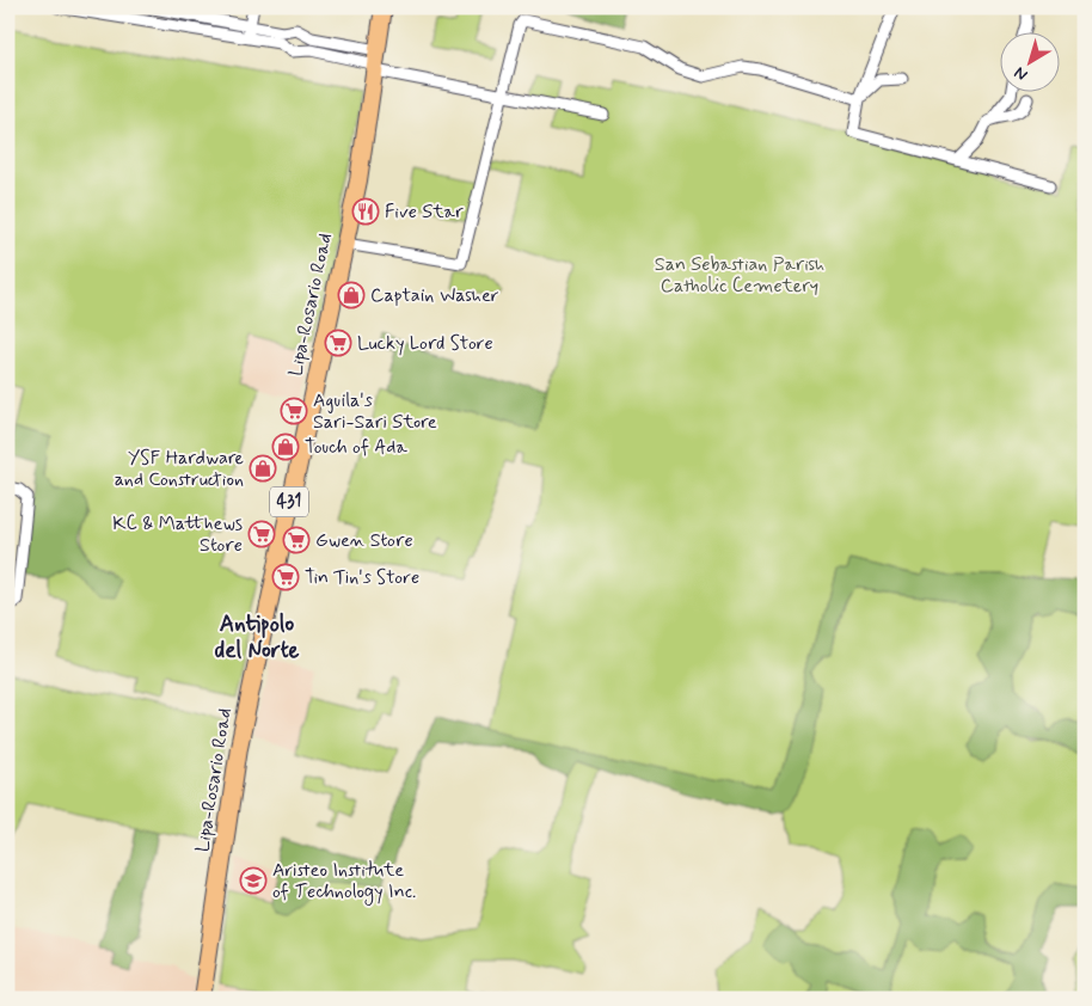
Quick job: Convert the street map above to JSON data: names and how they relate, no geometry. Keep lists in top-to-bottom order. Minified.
{"streets":{"main road":["Lipa-Rosario Road","431"]},"districts":["Antipolo del Norte"],"parks":["San Sebastian Parish Catholic Cemetery"],"places":{"restaurant":["Five Star"],"shop":["Captain Washer","Touch of Ada","YSF Hardware and Construction"],"supermarket":["Lucky Lord Store","Aguila's Sari-Sari Store","KC & Matthews Store","Gwen Store","Tin Tin's Store"],"school or university":["Aristeo Institute of Technology Inc."]},"north":"bottom left"}
